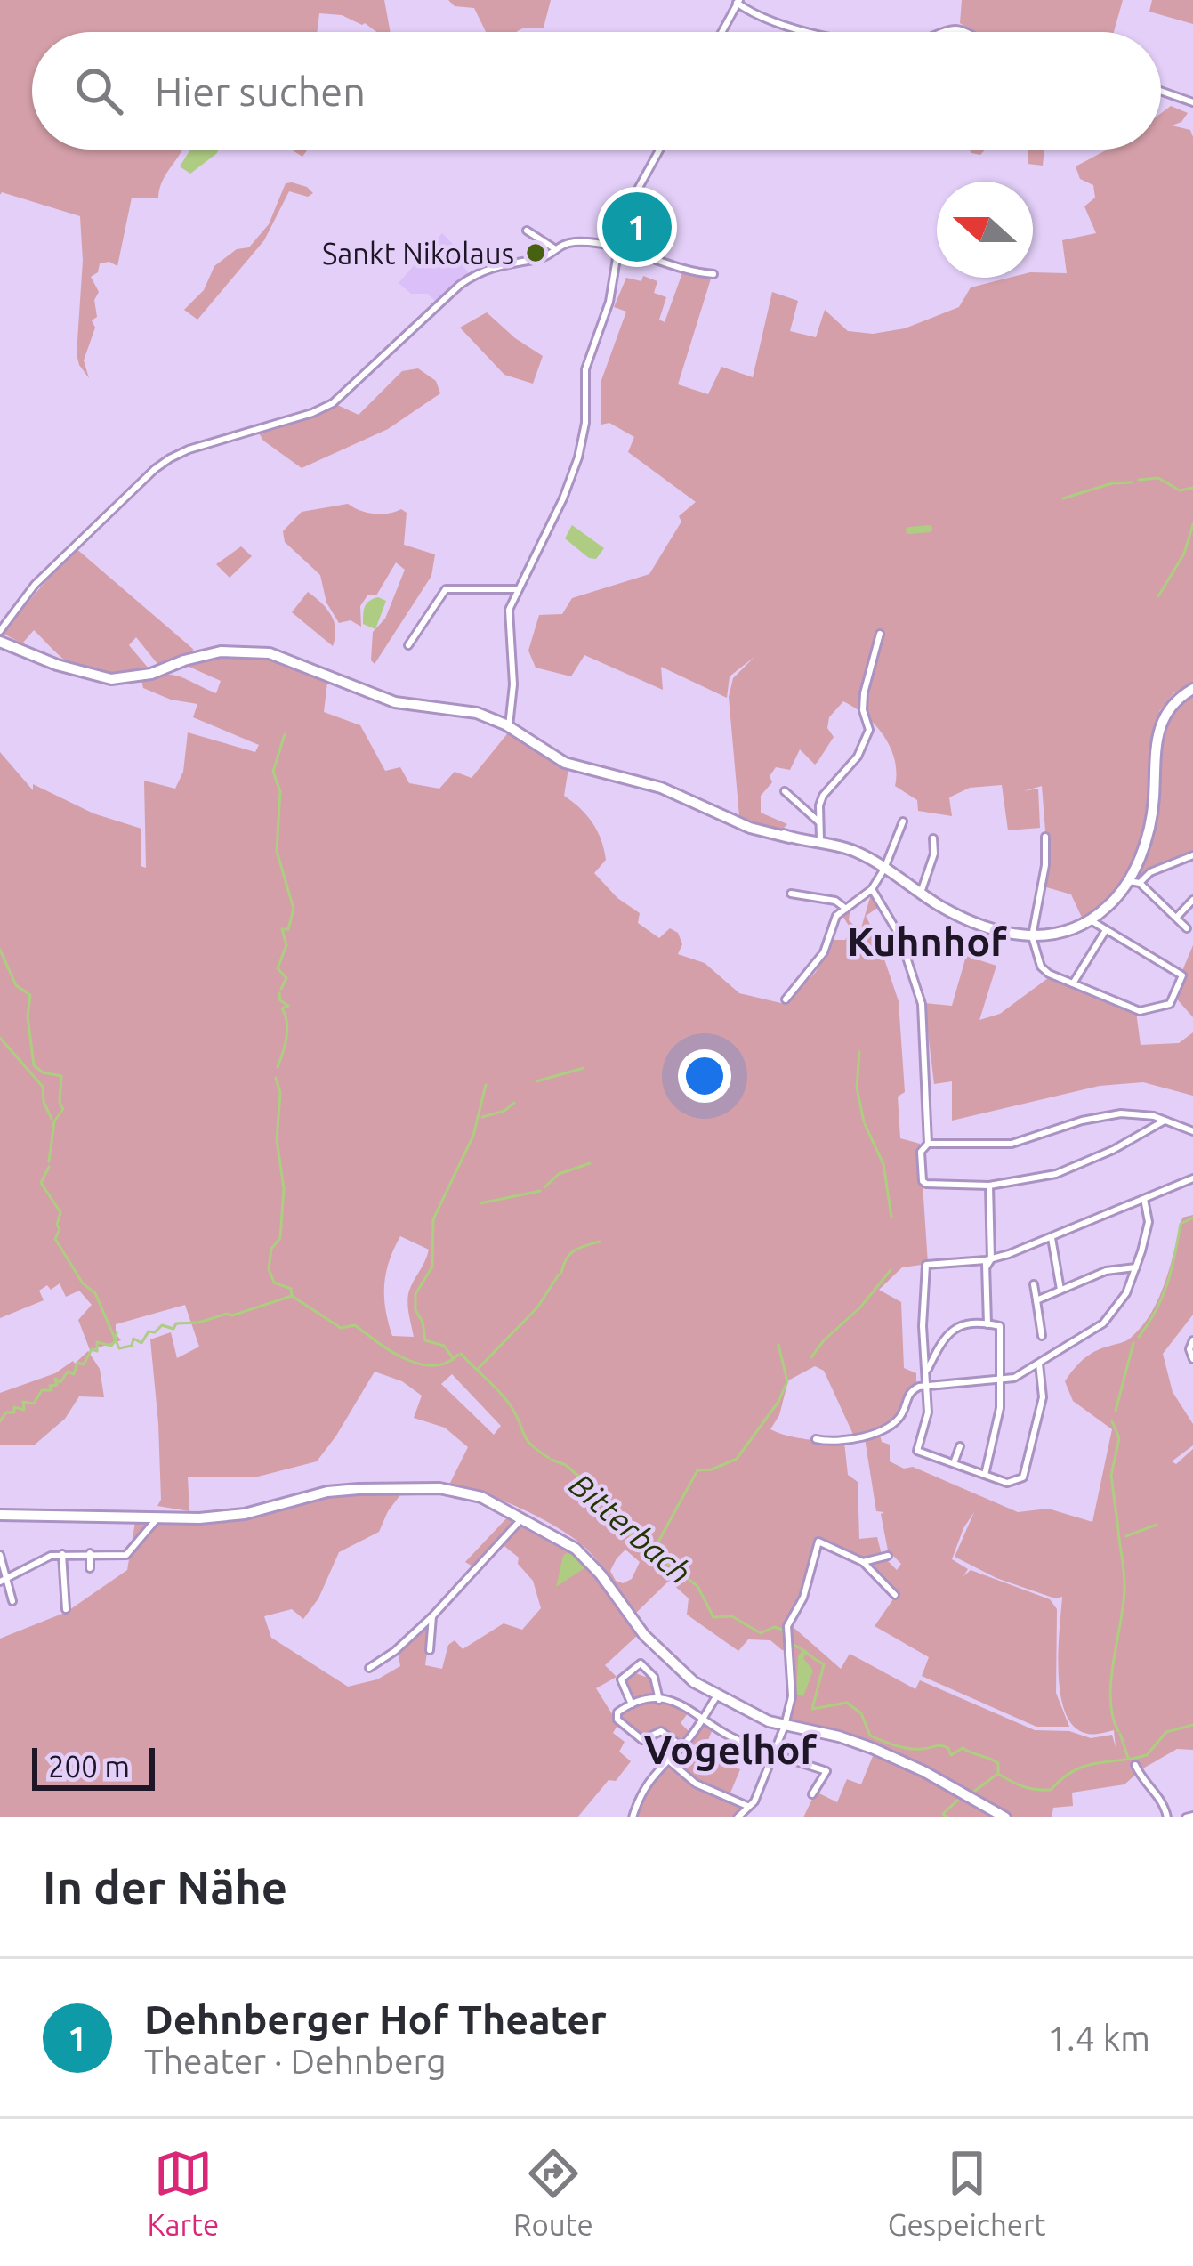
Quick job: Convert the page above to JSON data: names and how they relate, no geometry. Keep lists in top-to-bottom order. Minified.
{"districts":["Kuhnhof","Vogelhof"],"water":["Bitterbach"],"places":["Sankt Nikolaus"],"scale_bar":"200 m","north":"left","page":{"search":"Hier suchen","pins":"1","scale":"200 m","heading":"In der Nähe","list":[{"mark":"1","name":"Dehnberger Hof Theater","note":"Theater · Dehnberg","value":"1.4 km"}],"nav":["Karte","Route","Gespeichert"]}}
